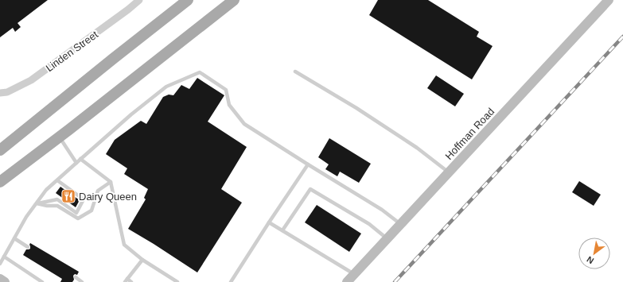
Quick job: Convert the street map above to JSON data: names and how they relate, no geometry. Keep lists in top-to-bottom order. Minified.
{"streets":{"street":["Linden Street","Hoffman Road"]},"places":{"restaurant":["Dairy Queen"]},"north":"bottom left"}
